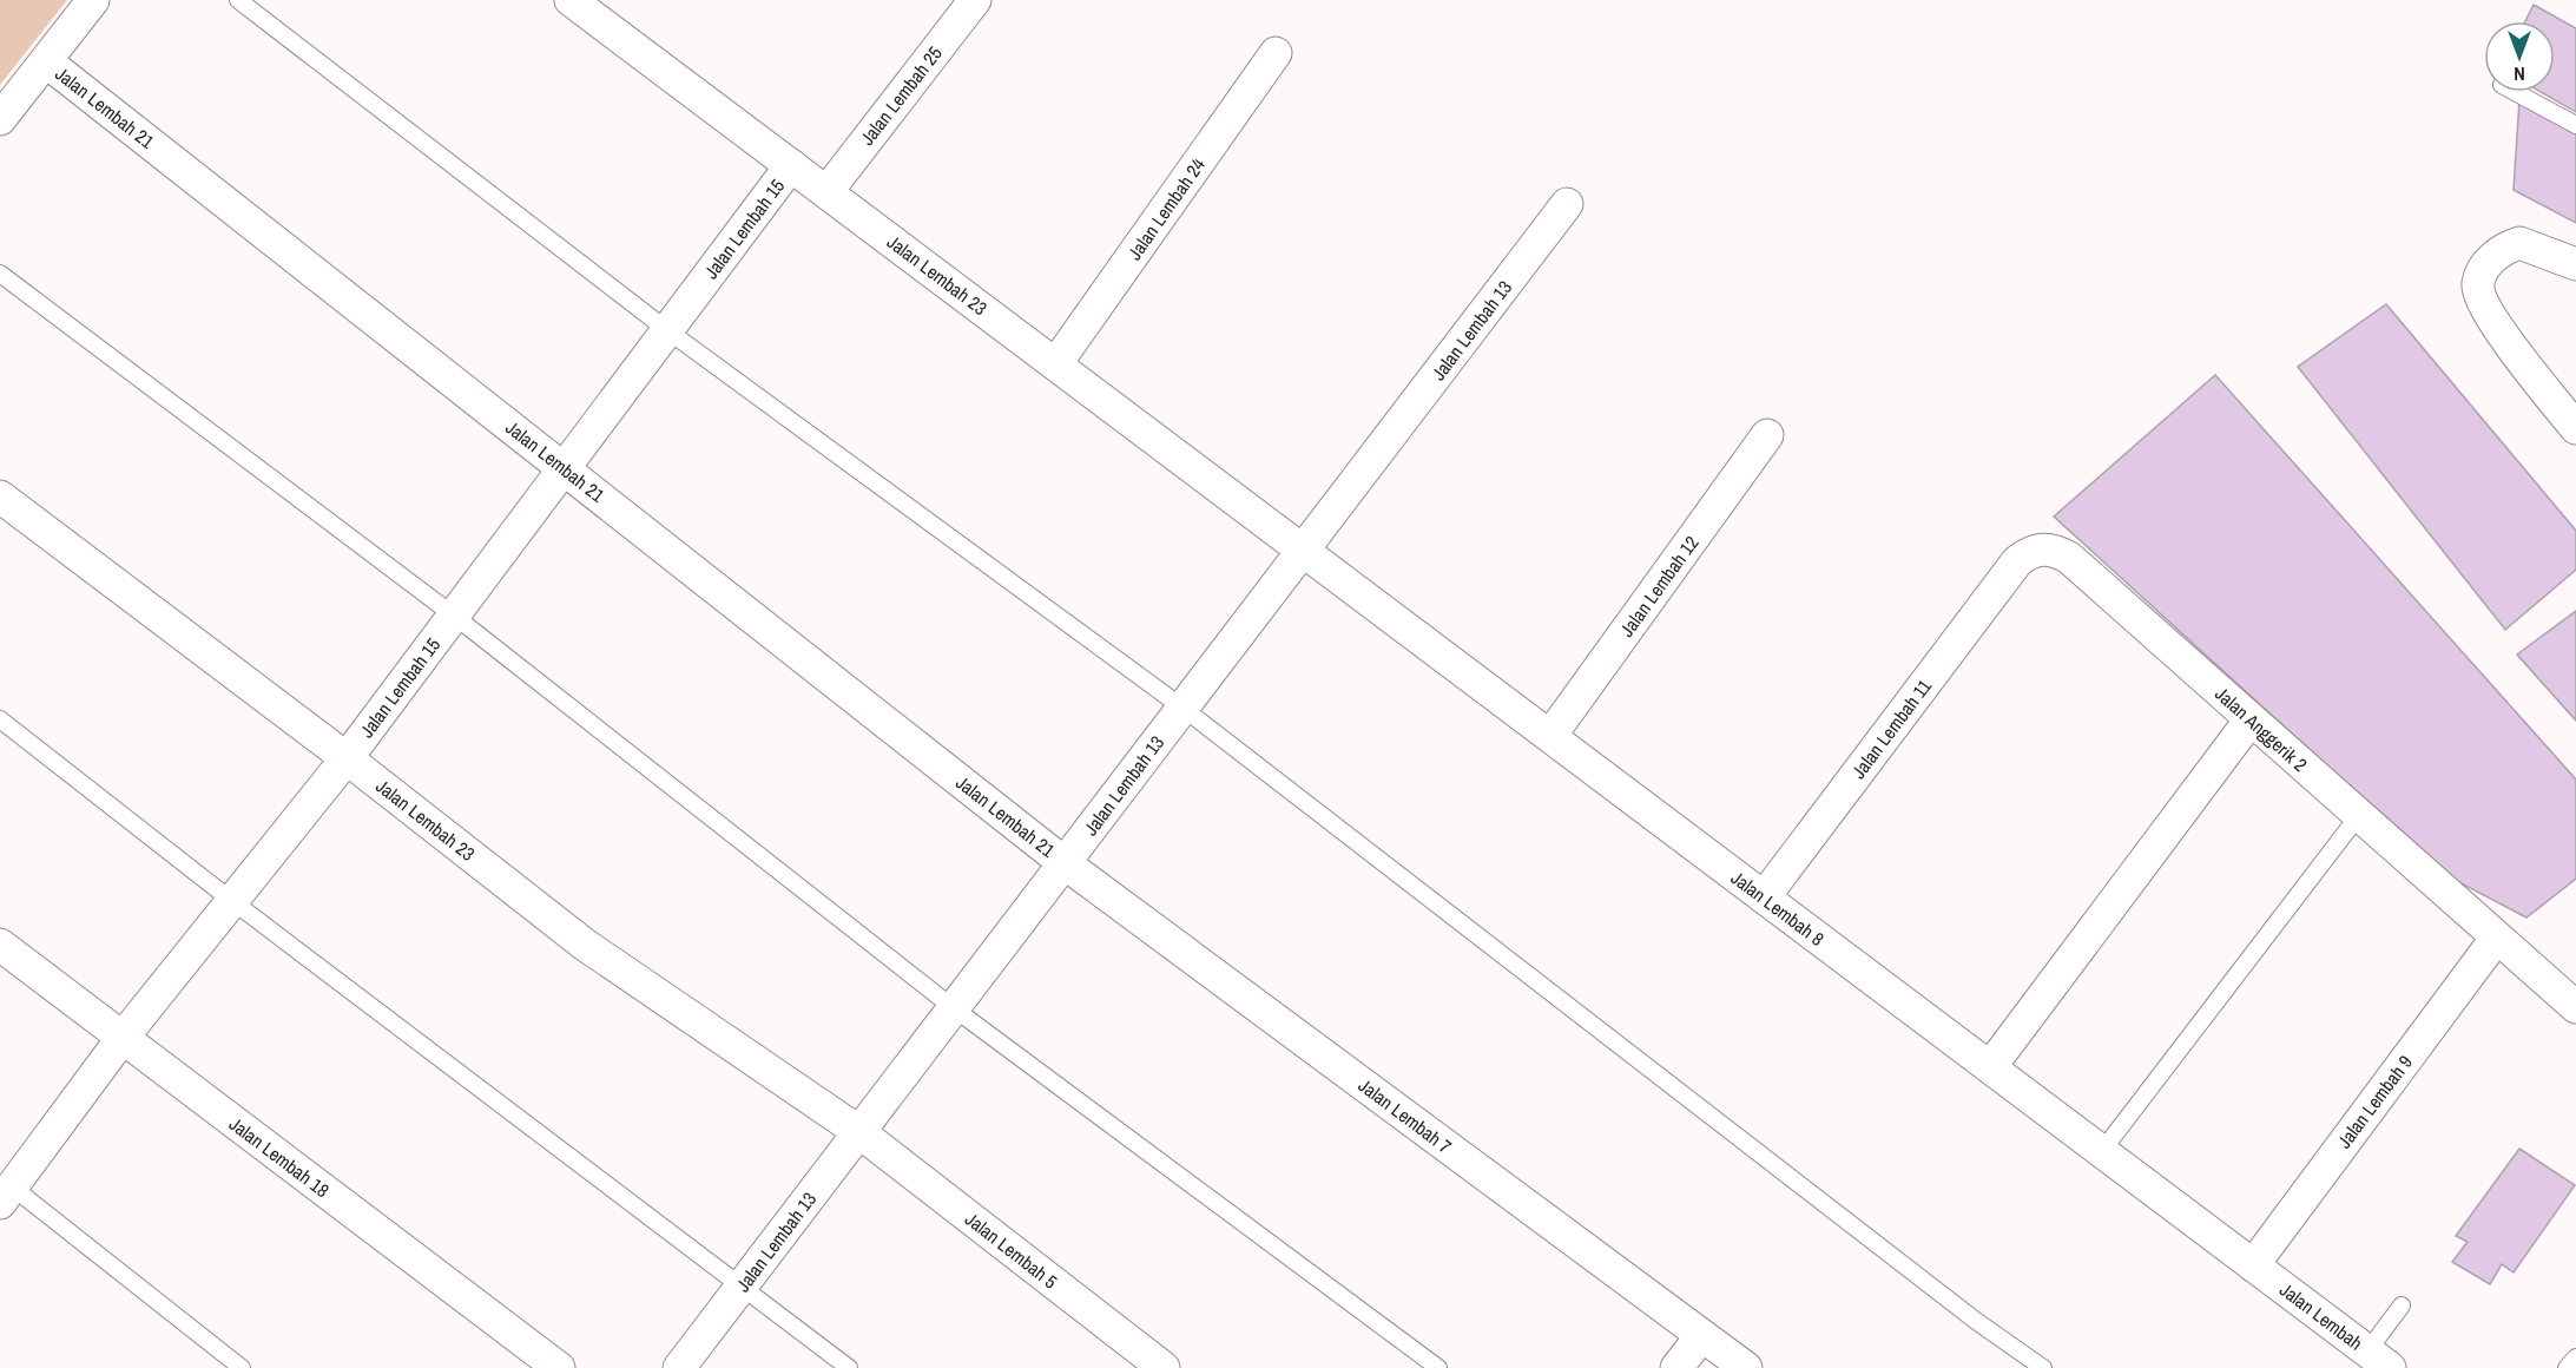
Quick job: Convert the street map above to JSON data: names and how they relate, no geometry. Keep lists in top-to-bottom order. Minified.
{"streets":{"street":["Jalan Lembah 25","Jalan Lembah 21","Jalan Lembah 24","Jalan Lembah 15","Jalan Lembah 23","Jalan Lembah 13","Jalan Lembah 12","Jalan Lembah 11","Jalan Anggerik 2","Jalan Lembah 8","Jalan Lembah 9","Jalan Lembah 7","Jalan Lembah 18","Jalan Lembah 5","Jalan Lembah"]},"crossings":[["Jalan Lembah 25","Jalan Lembah 23"],["Jalan Lembah 21","Jalan Lembah 15"],["Jalan Lembah 21","Jalan Lembah 13"],["Jalan Lembah 21","Jalan Lembah 7"],["Jalan Lembah 24","Jalan Lembah 23"],["Jalan Lembah 15","Jalan Lembah 23"],["Jalan Lembah 15","Jalan Lembah 18"],["Jalan Lembah 23","Jalan Lembah 13"],["Jalan Lembah 23","Jalan Lembah 8"],["Jalan Lembah 23","Jalan Lembah 5"],["Jalan Lembah 13","Jalan Lembah 8"],["Jalan Lembah 13","Jalan Lembah 7"],["Jalan Lembah 13","Jalan Lembah 5"],["Jalan Lembah 12","Jalan Lembah 8"],["Jalan Lembah 11","Jalan Anggerik 2"],["Jalan Lembah 11","Jalan Lembah 8"],["Jalan Anggerik 2","Jalan Lembah 9"],["Jalan Lembah 8","Jalan Lembah 9"],["Jalan Lembah 8","Jalan Lembah"],["Jalan Lembah 9","Jalan Lembah"]],"north":"bottom"}
